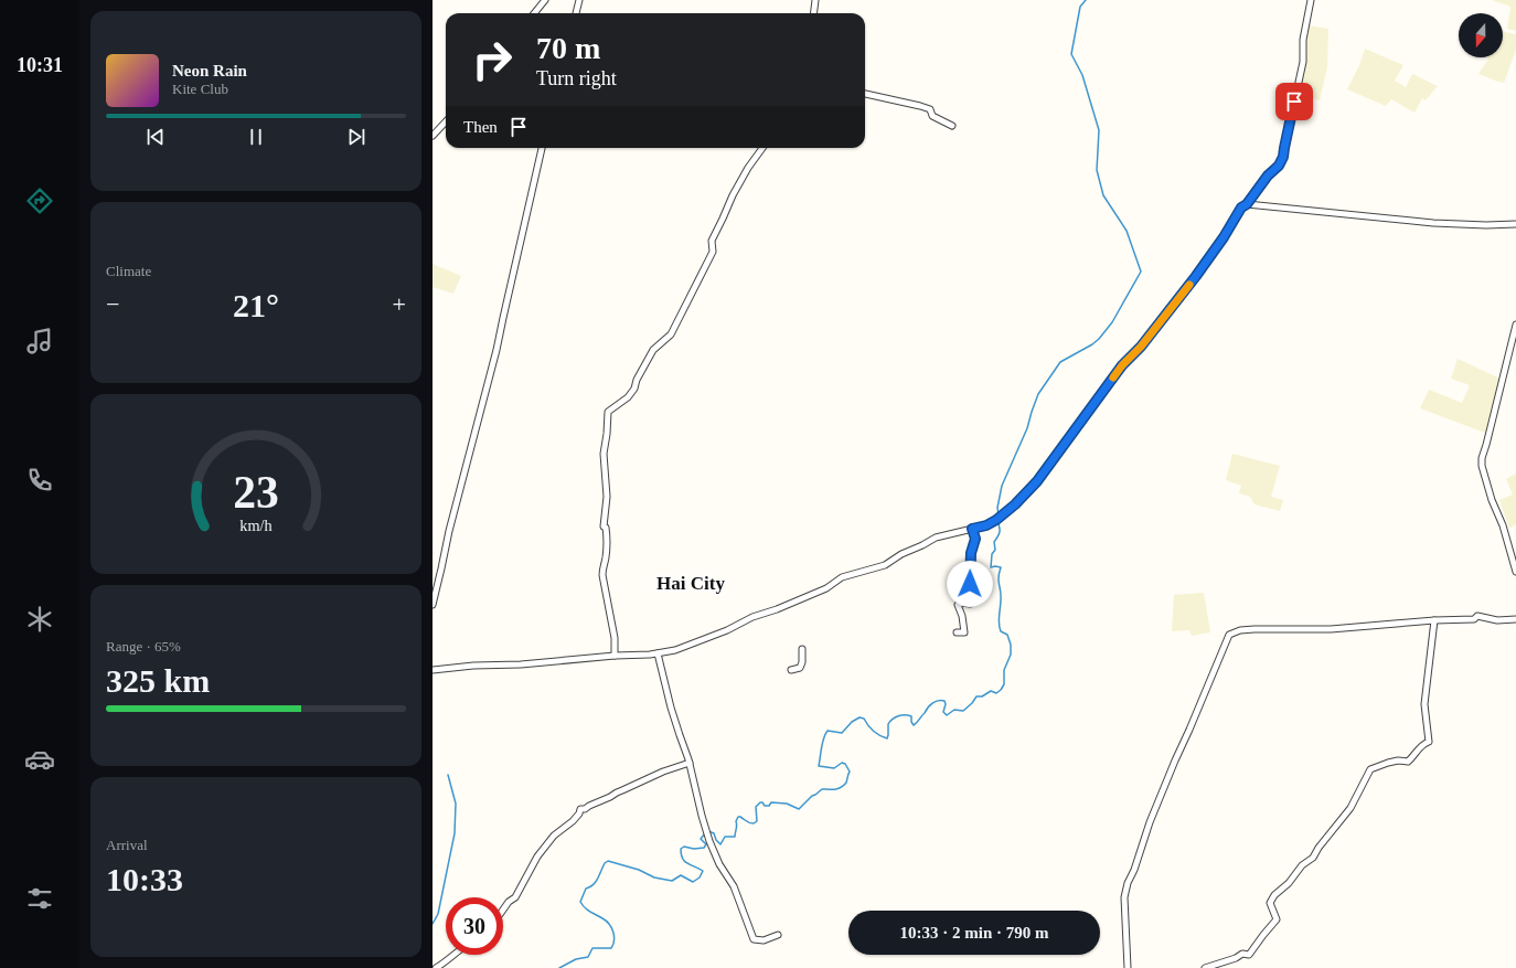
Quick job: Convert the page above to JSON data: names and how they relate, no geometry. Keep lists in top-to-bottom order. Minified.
{"districts":["Hai City"],"north":"bottom","page":{"tabs":"10:31","turn":["70 m","Turn right"],"song":["Neon Rain","Kite Club"],"then":"Then","tile":["Climate",["Range · 65%","325 km"],["Arrival","10:33"]],"heat":["−","21°","+"],"limit":"30","trip":"10:33 · 2 min · 790 m","gauge":["23","km/h"]}}
